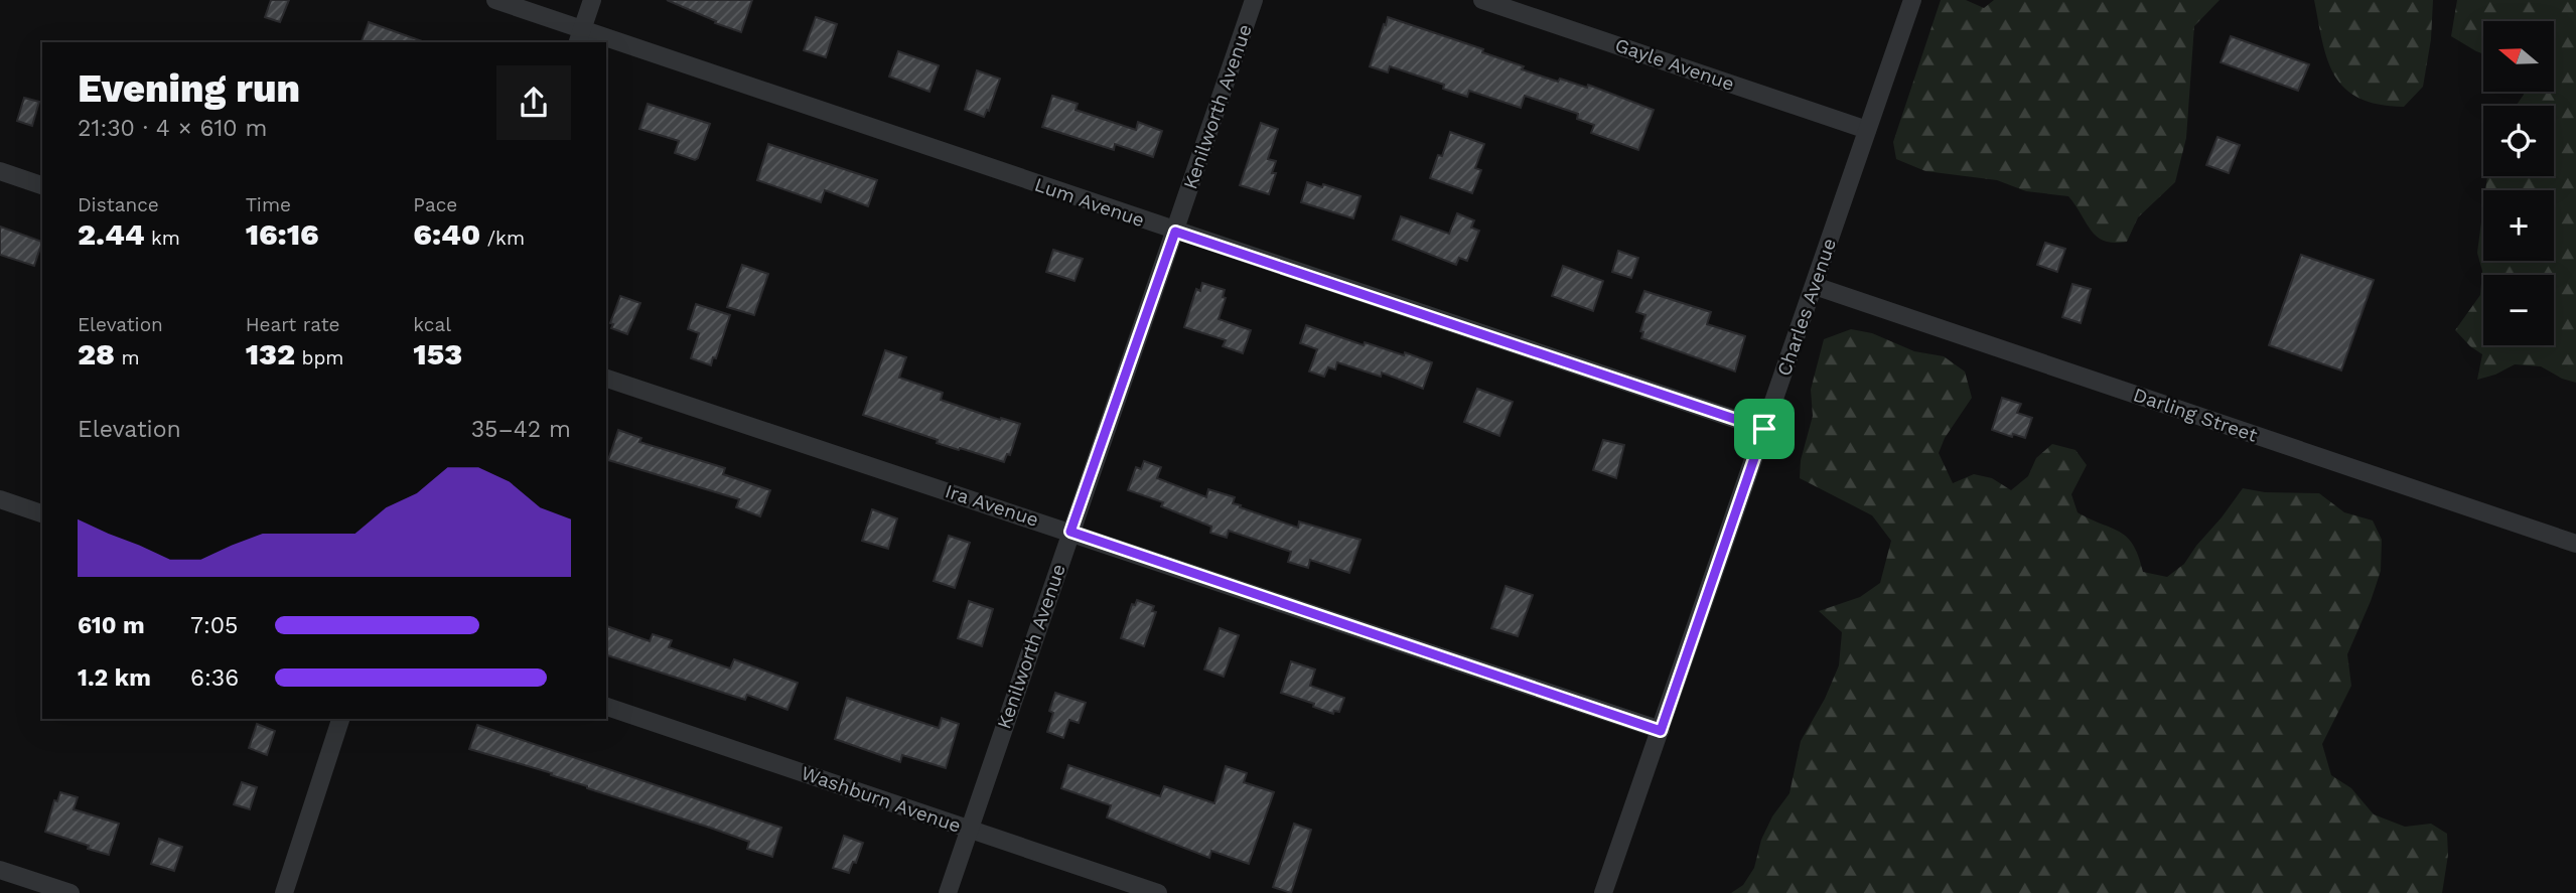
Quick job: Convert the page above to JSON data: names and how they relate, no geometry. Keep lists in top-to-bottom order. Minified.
{"streets":{"street":["Gayle Avenue","Kenilworth Avenue","Lum Avenue","Charles Avenue","Darling Street","Ira Avenue","Washburn Avenue"]},"crossings":[["Gayle Avenue","Charles Avenue"],["Kenilworth Avenue","Lum Avenue"],["Kenilworth Avenue","Ira Avenue"],["Kenilworth Avenue","Washburn Avenue"],["Lum Avenue","Charles Avenue"],["Charles Avenue","Darling Street"],["Charles Avenue","Ira Avenue"]],"north":"left","page":{"map_buttons":["+","−"],"heading":["Evening run","21:30 · 4 × 610 m"],"stats":[["Distance","2.44 km"],["Time","16:16"],["Pace","6:40 /km"],["Elevation","28 m"],["Heart rate","132 bpm"],["kcal","153"]],"chart":["Elevation","35–42 m"],"list":[{"name":"610 m","note":"7:05"},{"name":"1.2 km","note":"6:36"}]}}
